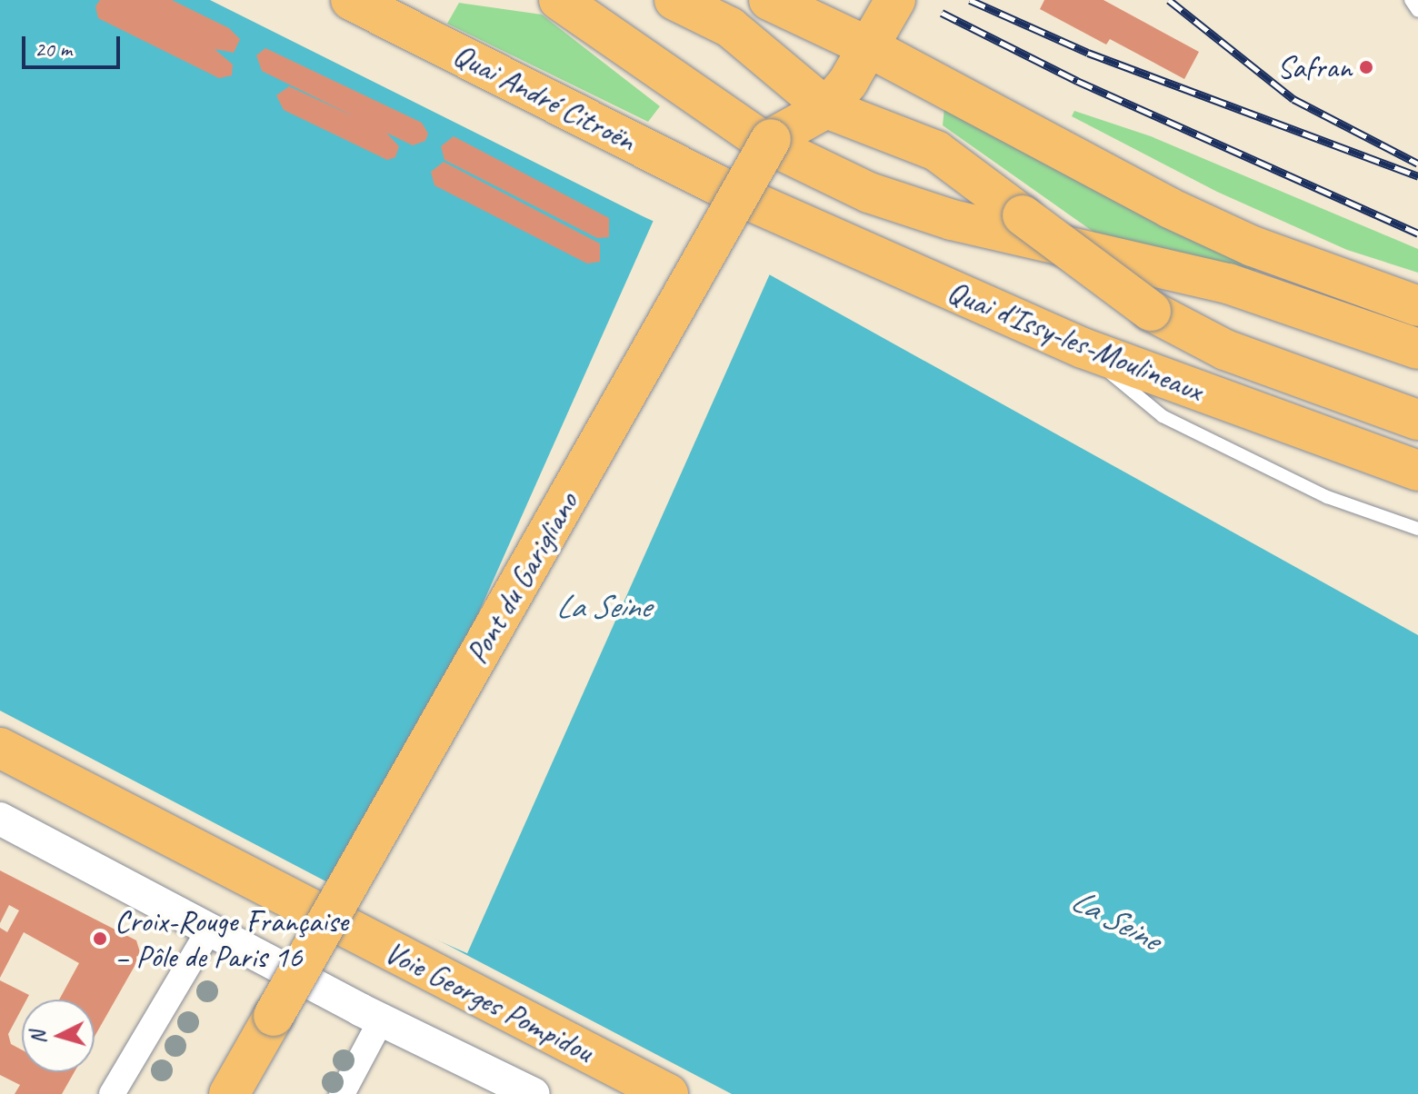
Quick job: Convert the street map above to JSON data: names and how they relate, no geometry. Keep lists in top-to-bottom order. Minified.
{"streets":{"main road":["Quai André Citroën","Quai d'Issy-les-Moulineaux","Pont du Garigliano","Voie Georges Pompidou"]},"crossings":[["Quai André Citroën","Quai d'Issy-les-Moulineaux"]],"water":["La Seine"],"places":["Safran","Croix-Rouge Française – Pôle de Paris 16"],"scale_bar":"20 m","north":"left"}
